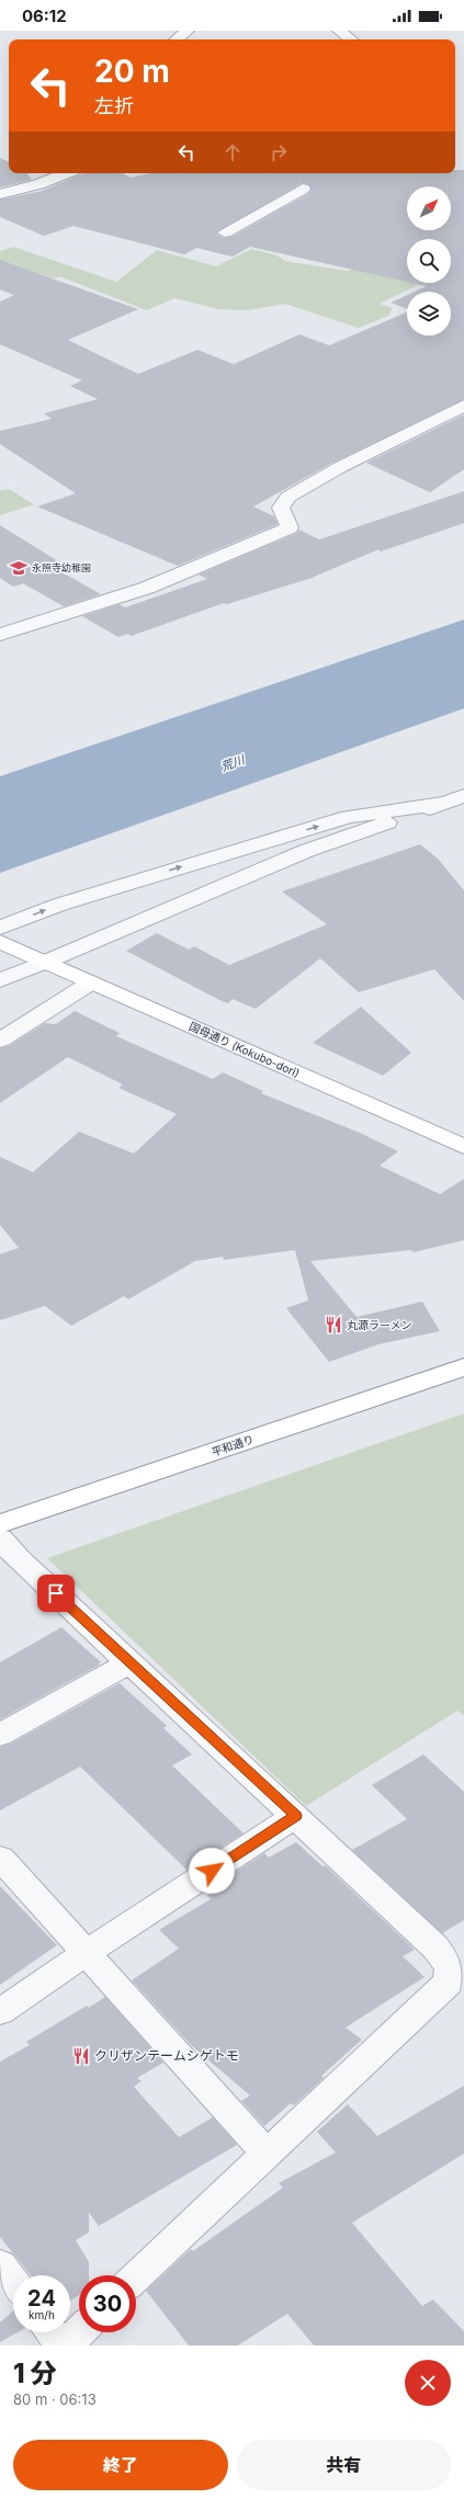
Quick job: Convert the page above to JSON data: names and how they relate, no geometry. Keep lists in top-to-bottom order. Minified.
{"streets":{"main road":["国母通り (Kokubo-dori)","平和通り"]},"water":["荒川"],"places":{"school or university":["永照寺幼稚園"],"restaurant":["丸源ラーメン","クリザンテームシゲトモ"]},"north":"top right","page":{"status":"06:12","turn":["20 m","左折"],"speed":"24 km/h","limit":"30","heading":["1 分","80 m · 06:13"],"buttons":["終了","共有"]}}
